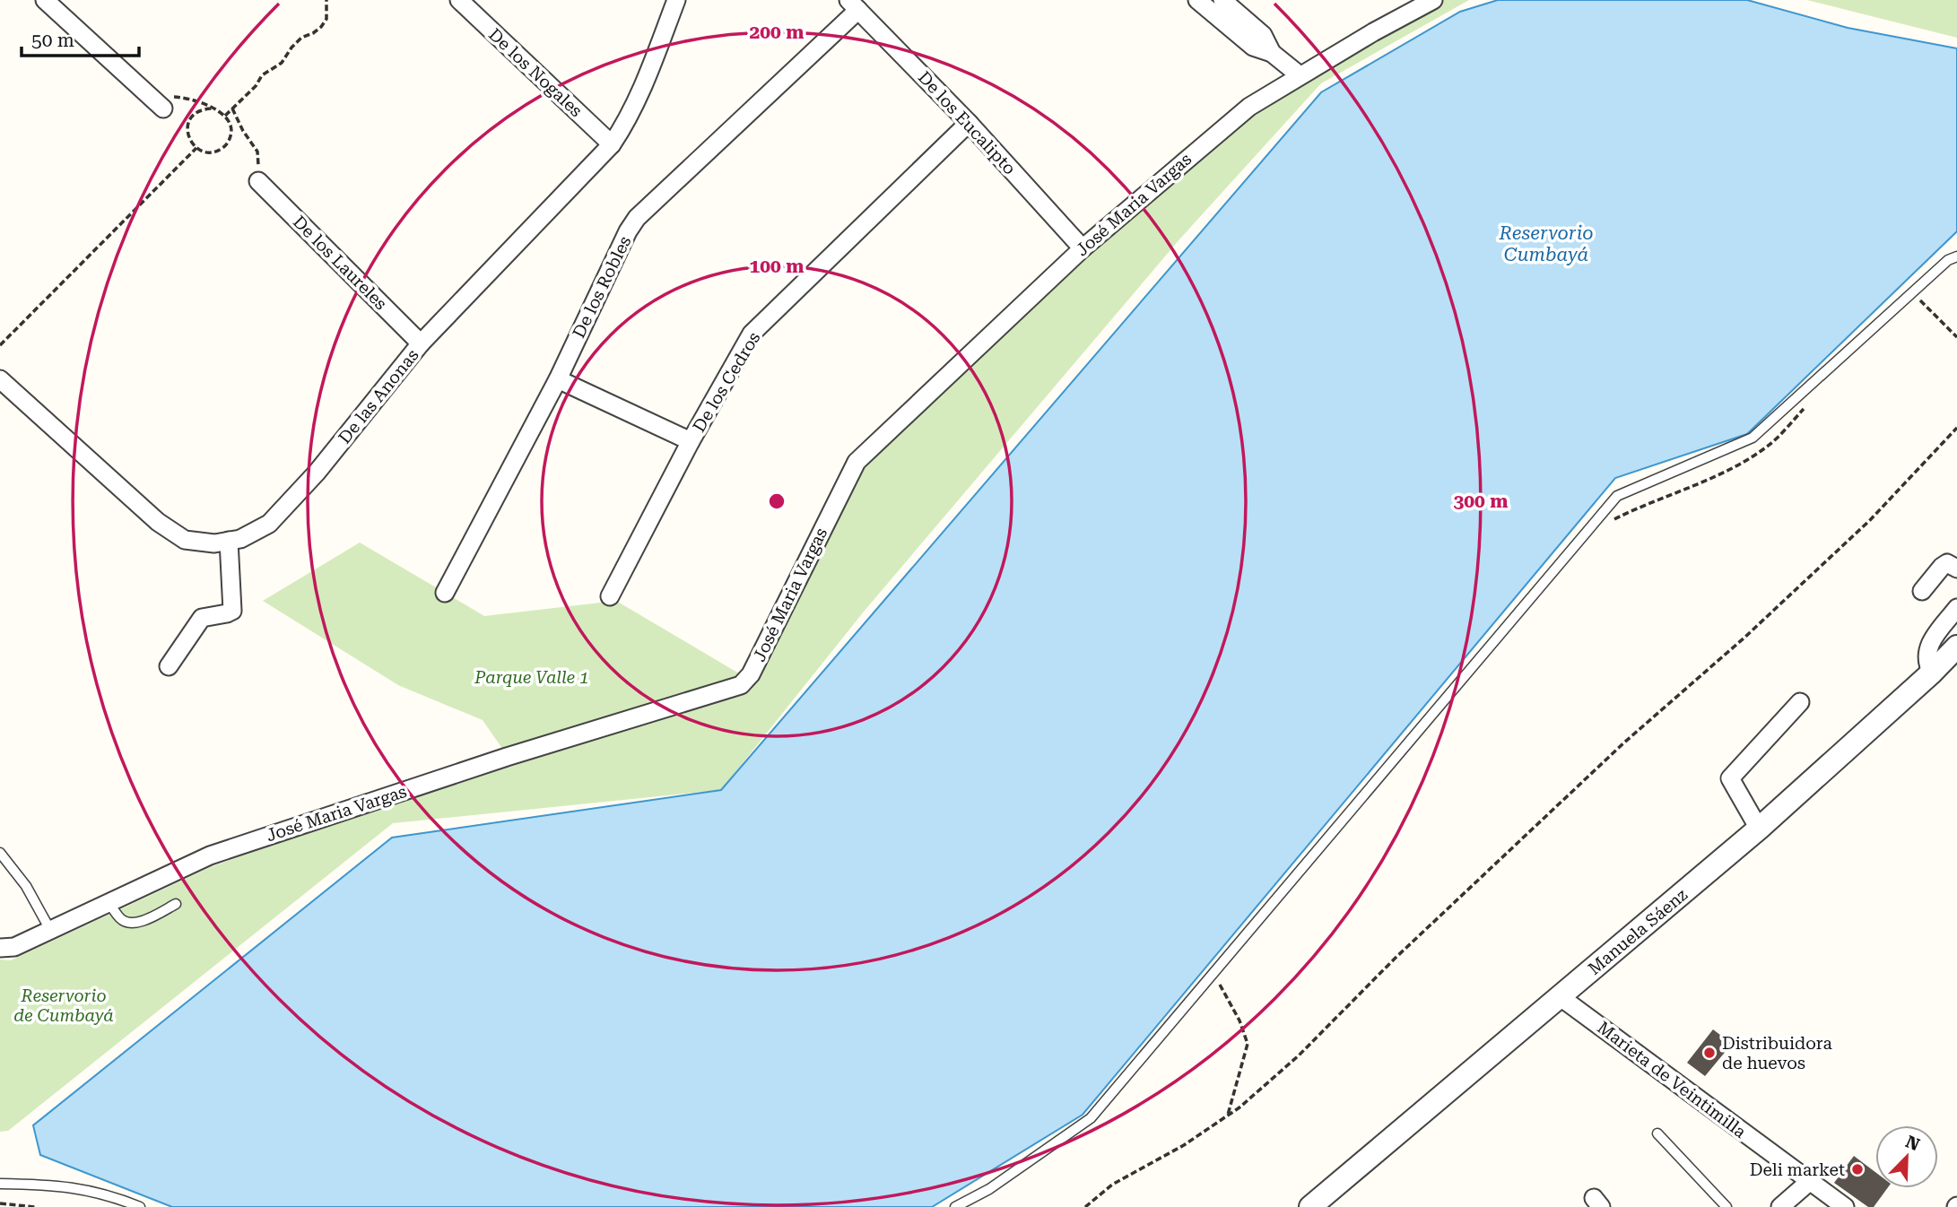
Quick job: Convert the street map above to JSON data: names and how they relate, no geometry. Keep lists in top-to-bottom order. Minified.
{"streets":{"street":["De los Nogales","De los Eucalipto","José Maria Vargas","De los Laureles","De los Robles","De los Cedros","De las Anonas","Manuela Sáenz","Marieta de Veintimilla"]},"crossings":[["De los Nogales","De las Anonas"],["De los Eucalipto","José Maria Vargas"],["De los Eucalipto","De los Robles"],["De los Eucalipto","De los Cedros"],["De los Laureles","De las Anonas"],["Manuela Sáenz","Marieta de Veintimilla"]],"water":["Reservorio Cumbayá"],"parks":["Parque Valle 1","Reservorio de Cumbayá"],"places":["Distribuidora de huevos","Deli market"],"scale_bar":"50 m","north":"top right","rings":["200 m","100 m","300 m"]}
